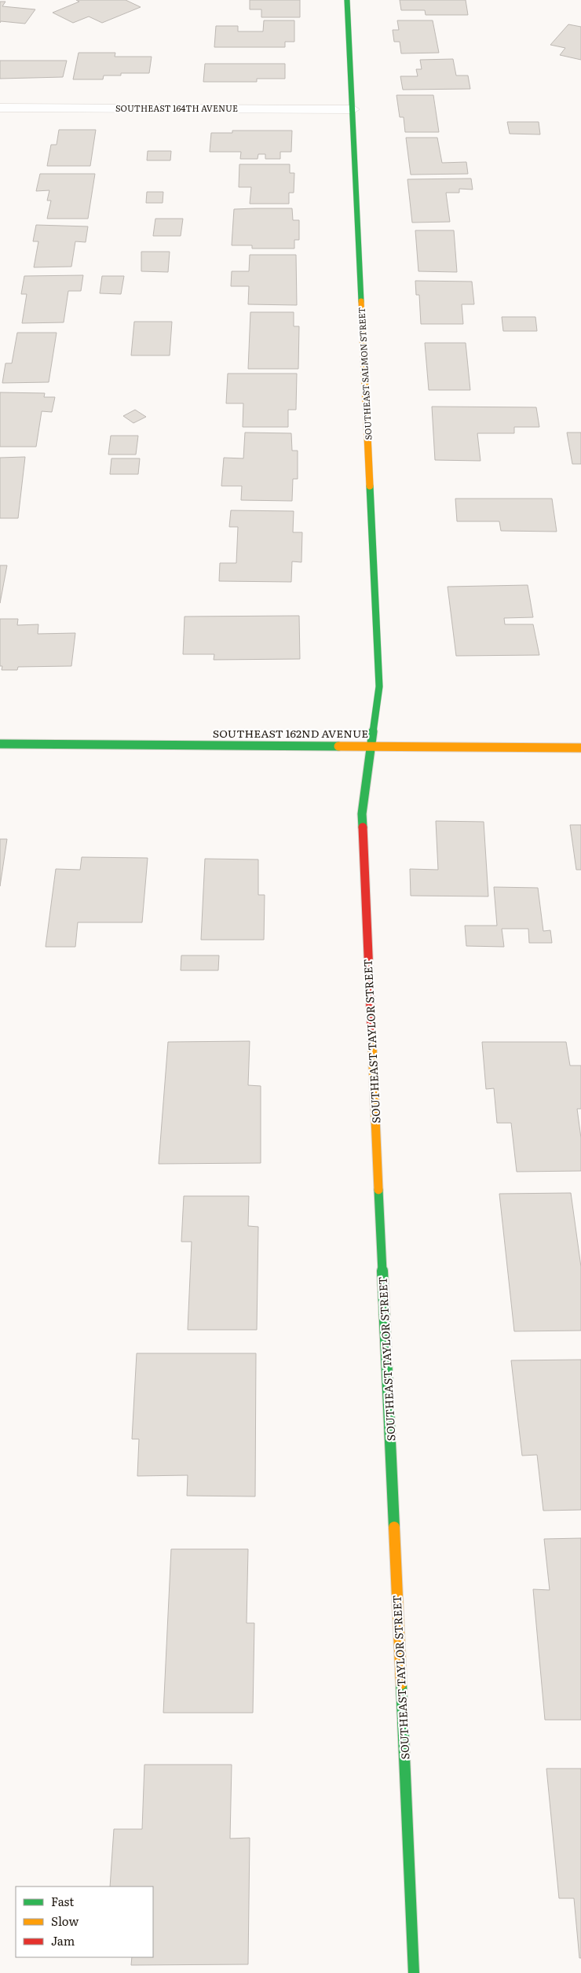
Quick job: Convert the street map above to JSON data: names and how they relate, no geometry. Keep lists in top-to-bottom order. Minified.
{"streets":{"street":["SOUTHEAST 164TH AVENUE","SOUTHEAST SALMON STREET","SOUTHEAST 162ND AVENUE","SOUTHEAST TAYLOR STREET"]},"crossings":[["SOUTHEAST 164TH AVENUE","SOUTHEAST SALMON STREET"],["SOUTHEAST SALMON STREET","SOUTHEAST 162ND AVENUE"],["SOUTHEAST SALMON STREET","SOUTHEAST TAYLOR STREET"],["SOUTHEAST 162ND AVENUE","SOUTHEAST TAYLOR STREET"]],"legend":["Fast","Slow","Jam"]}
